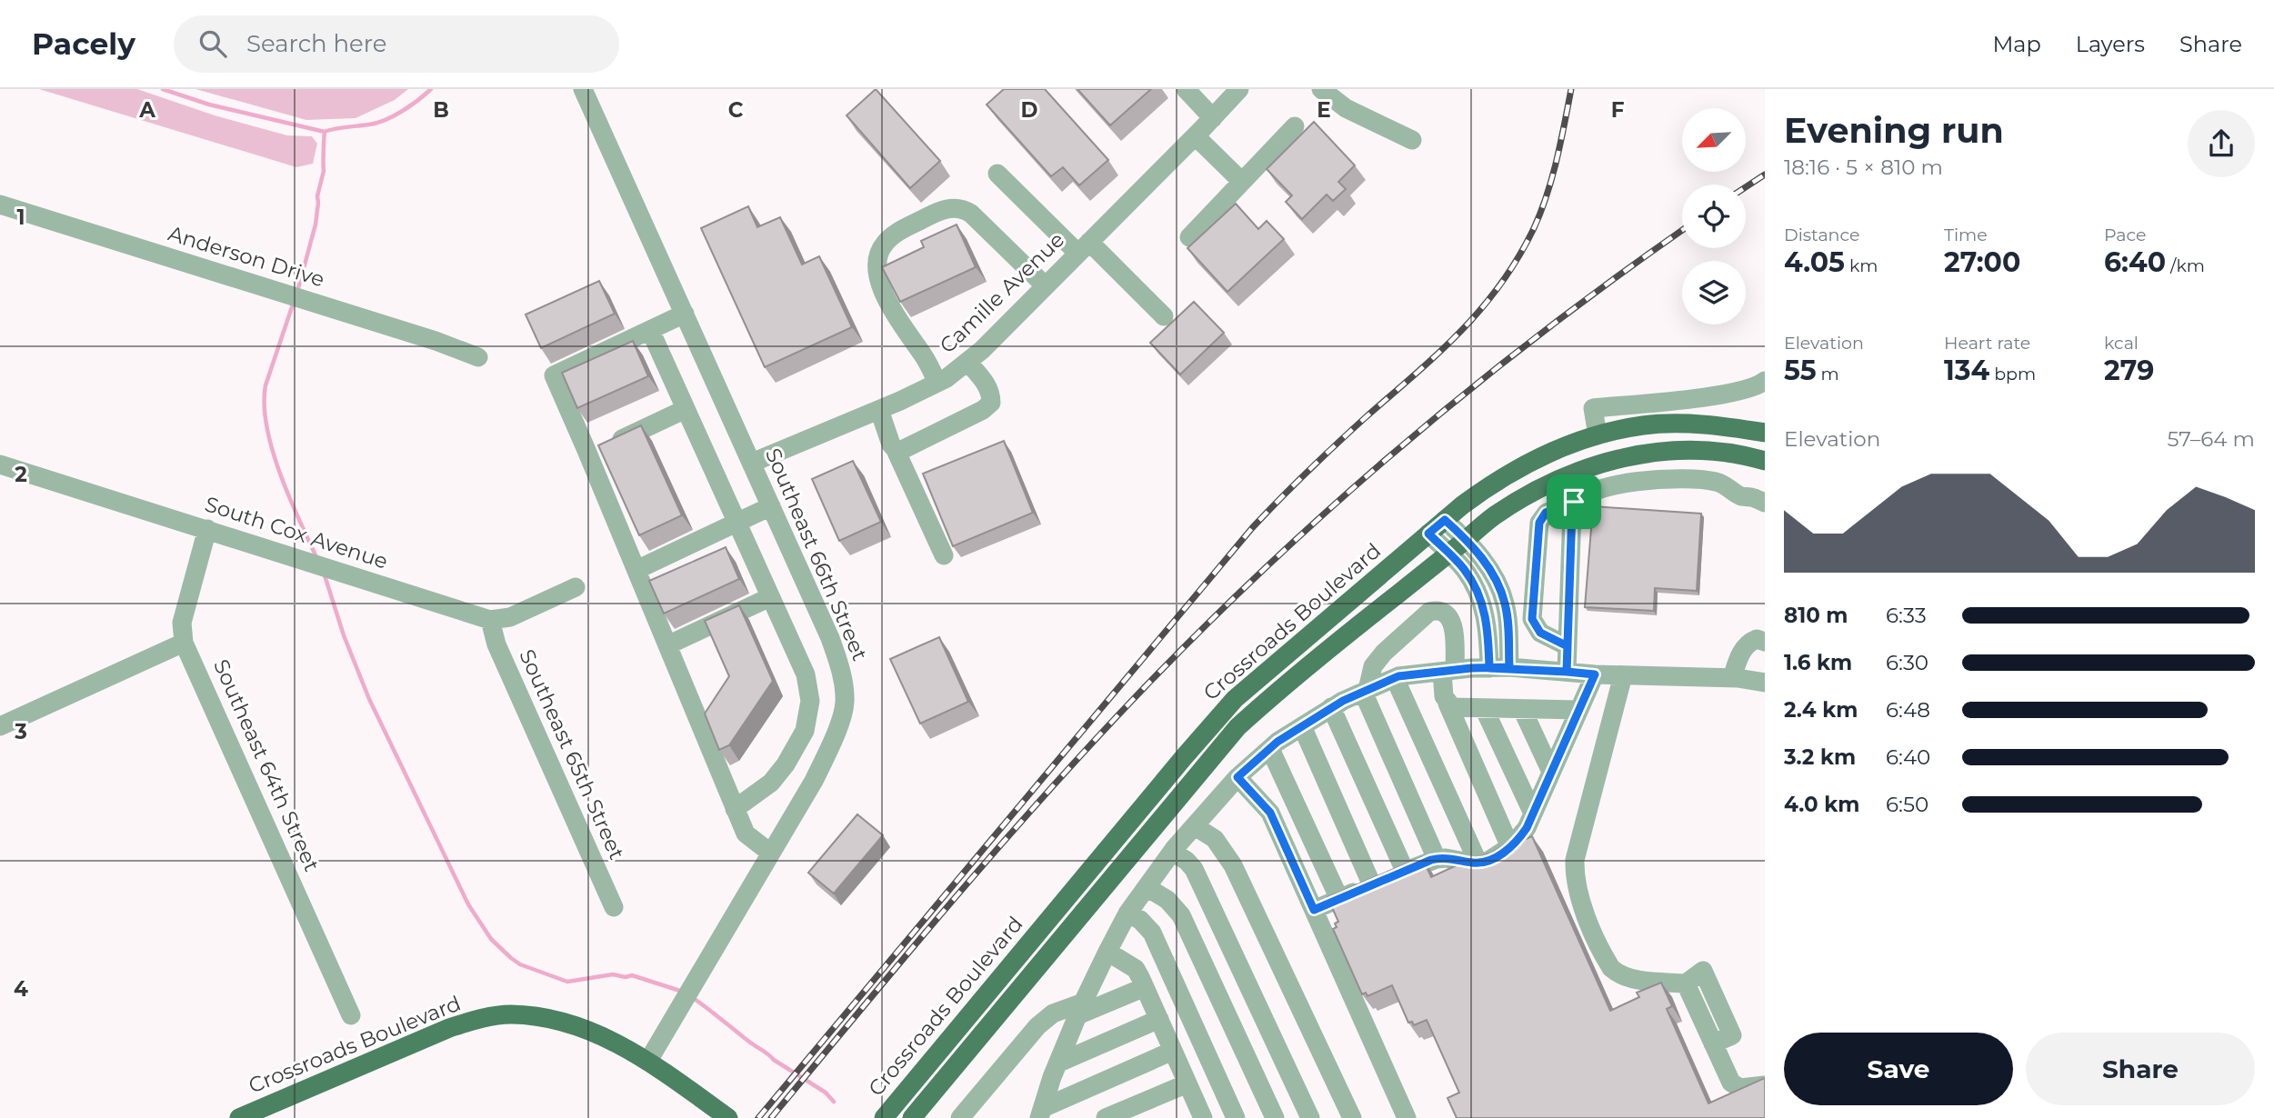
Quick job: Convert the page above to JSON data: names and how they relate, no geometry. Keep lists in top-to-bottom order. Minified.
{"streets":{"main road":["Crossroads Boulevard"],"street":["Anderson Drive","Camille Avenue","South Cox Avenue","Southeast 66th Street","Southeast 65th Street","Southeast 64th Street"]},"crossings":[["Camille Avenue","Southeast 66th Street"],["South Cox Avenue","Southeast 65th Street"],["South Cox Avenue","Southeast 64th Street"],["Southeast 66th Street","Crossroads Boulevard"]],"north":"bottom left","page":{"header":"Pacely","search":"Search here","nav":["Map","Layers","Share"],"heading":["Evening run","18:16 · 5 × 810 m"],"stats":[["Distance","4.05 km"],["Time","27:00"],["Pace","6:40 /km"],["Elevation","55 m"],["Heart rate","134 bpm"],["kcal","279"]],"chart":["Elevation","57–64 m"],"list":[{"name":"810 m","note":"6:33"},{"name":"1.6 km","note":"6:30"},{"name":"2.4 km","note":"6:48"},{"name":"3.2 km","note":"6:40"},{"name":"4.0 km","note":"6:50"}],"buttons":["Save","Share"]},"grid":{"columns":["A","B","C","D","E","F"],"rows":["1","2","3","4"]}}
